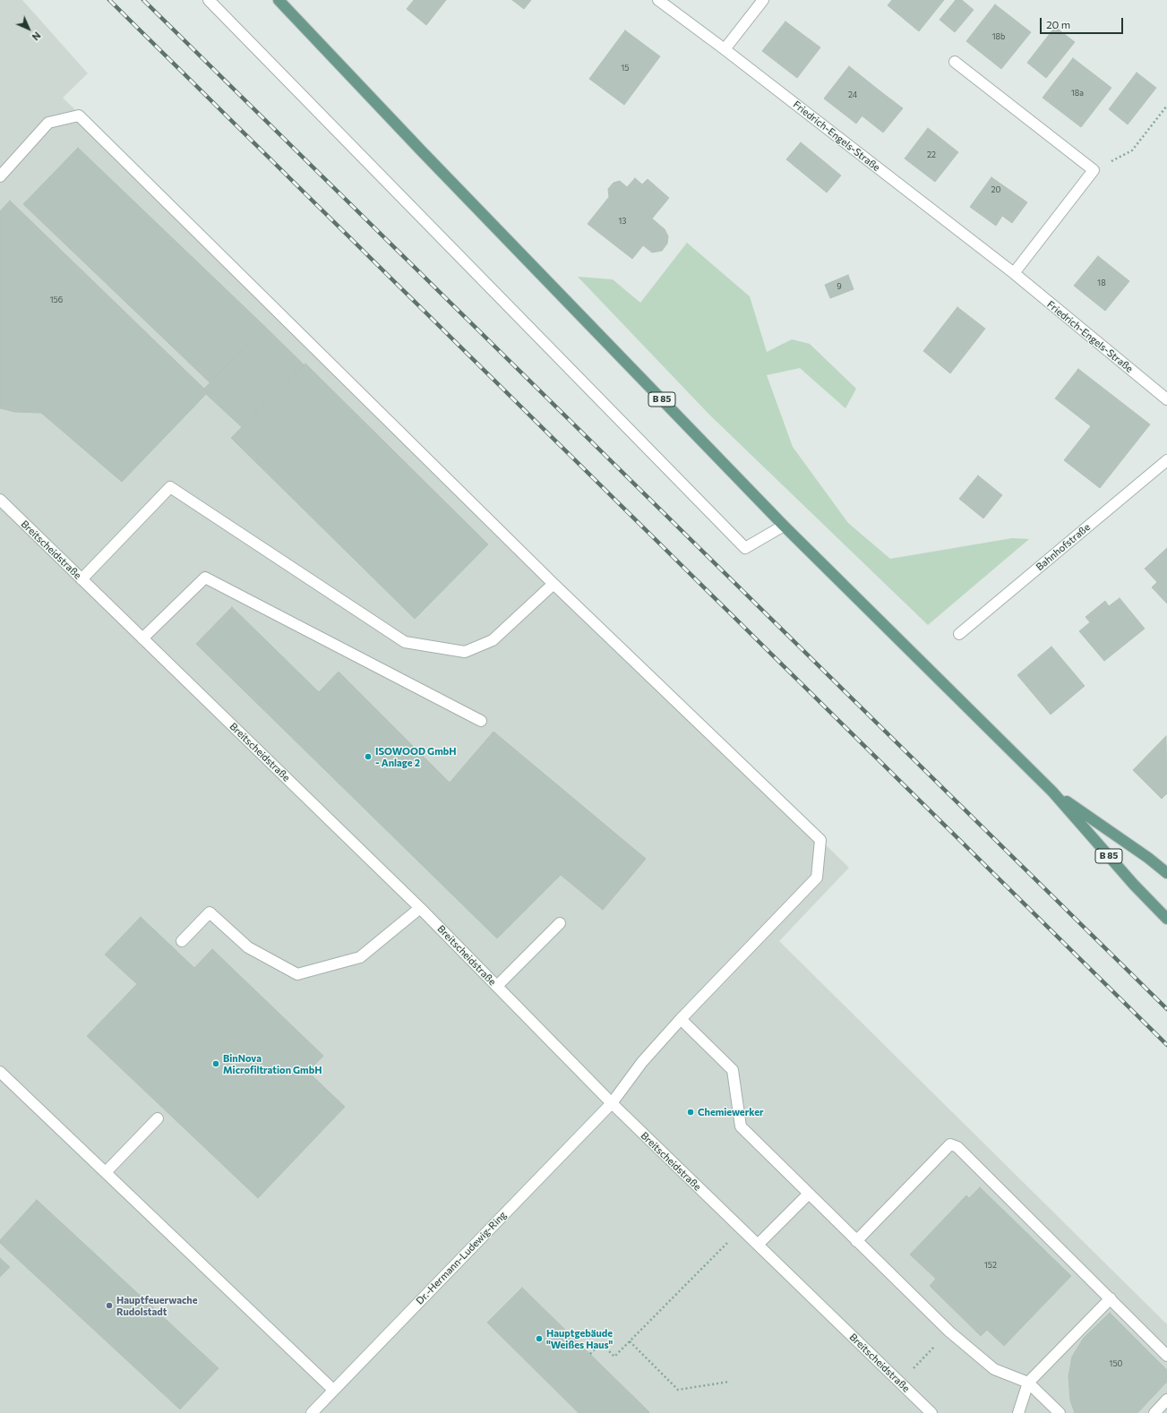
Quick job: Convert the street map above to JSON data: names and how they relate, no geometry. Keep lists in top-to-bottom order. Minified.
{"streets":{"main road":["B 85"],"street":["Friedrich-Engels-Straße","Bahnhofstraße","Breitscheidstraße","Dr.-Hermann-Ludewig-Ring"]},"crossings":[["Breitscheidstraße","Dr.-Hermann-Ludewig-Ring"]],"places":["ISOWOOD GmbH - Anlage 2","BinNova Microfiltration GmbH","Chemiewerker","Hauptfeuerwache Rudolstadt","Hauptgebäude \"Weißes Haus\""],"house_numbers":["18b","15","18a","24","22","20","13","18","9","156","152","150"],"scale_bar":"20 m","north":"bottom right"}
